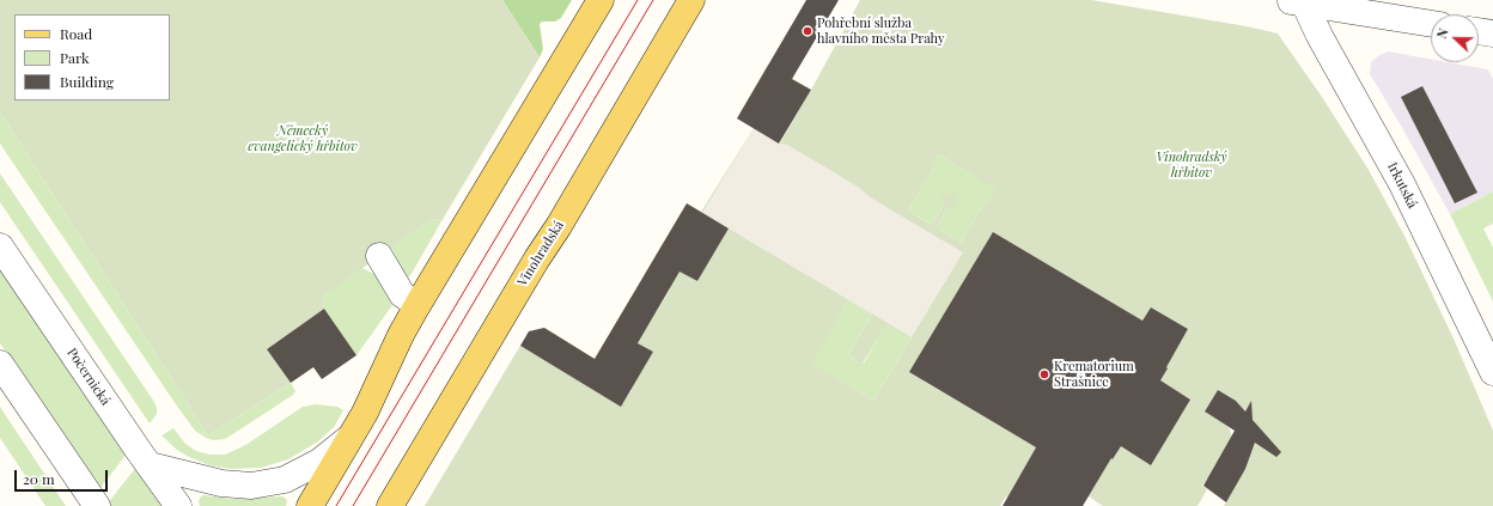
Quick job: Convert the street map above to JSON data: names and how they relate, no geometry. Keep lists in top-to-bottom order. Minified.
{"streets":{"main road":["Vinohradská"],"street":["Irkutská","Počernická"]},"parks":["Německý evangelický hřbitov","Vinohradský hřbitov"],"places":["Pohřební služba hlavního města Prahy","Krematorium Strašnice"],"legend":["Road","Park","Building"],"scale_bar":"20 m","north":"left"}
